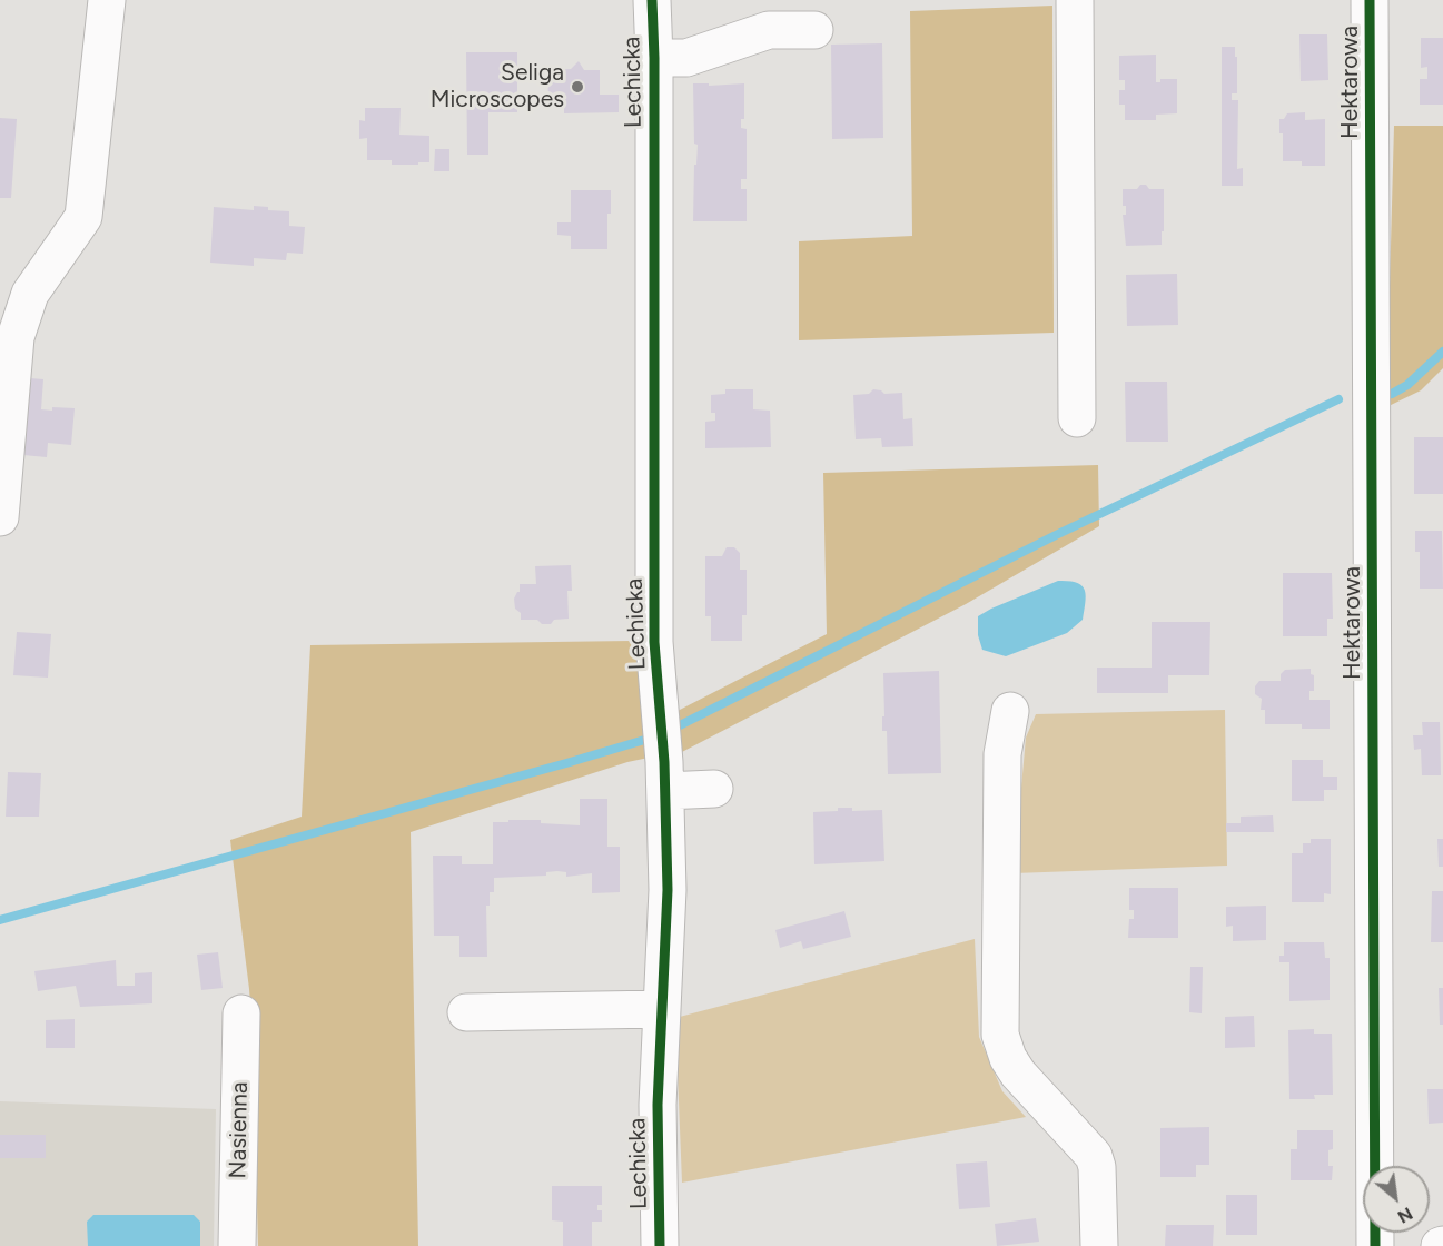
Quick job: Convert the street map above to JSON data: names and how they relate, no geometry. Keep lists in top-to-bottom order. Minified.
{"streets":{"street":["Lechicka","Hektarowa","Nasienna"]},"places":["Seliga Microscopes"],"north":"bottom right"}
